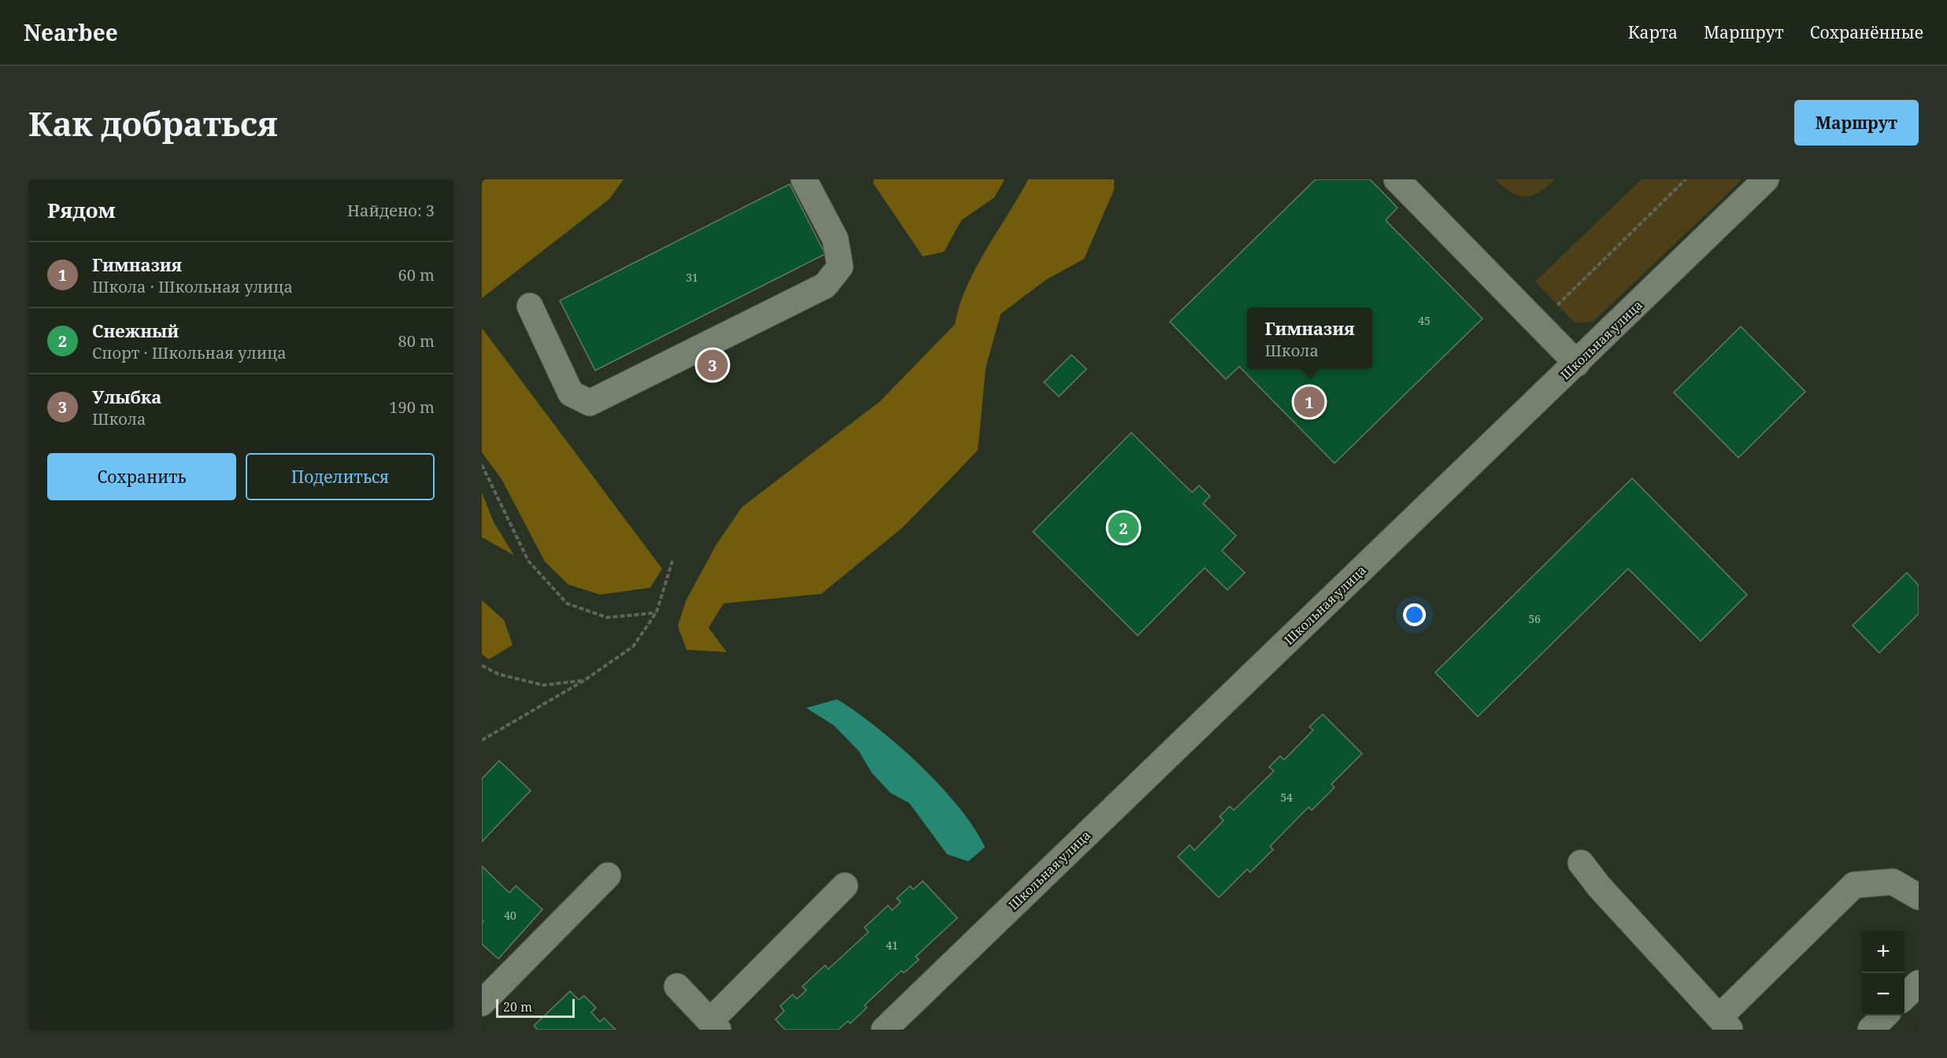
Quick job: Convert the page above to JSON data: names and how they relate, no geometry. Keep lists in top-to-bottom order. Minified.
{"streets":{"street":["Школьная улица"]},"house_numbers":["31","45","56","54","40","41"],"scale_bar":"20 m","page":{"header":"Nearbee","nav":["Карта","Маршрут","Сохранённые"],"buttons":["Маршрут",["Сохранить","Поделиться"]],"title":"Как добраться","heading":["Рядом","Найдено: 3"],"list":[{"mark":"1","name":"Гимназия","note":"Школа · Школьная улица","value":"60 m"},{"mark":"2","name":"Снежный","note":"Спорт · Школьная улица","value":"80 m"},{"mark":"3","name":"Улыбка","note":"Школа","value":"190 m"}],"popup":["Гимназия","Школа"],"pins":["3","1","2"],"map_buttons":["+","−"],"scale":"20 m"}}
